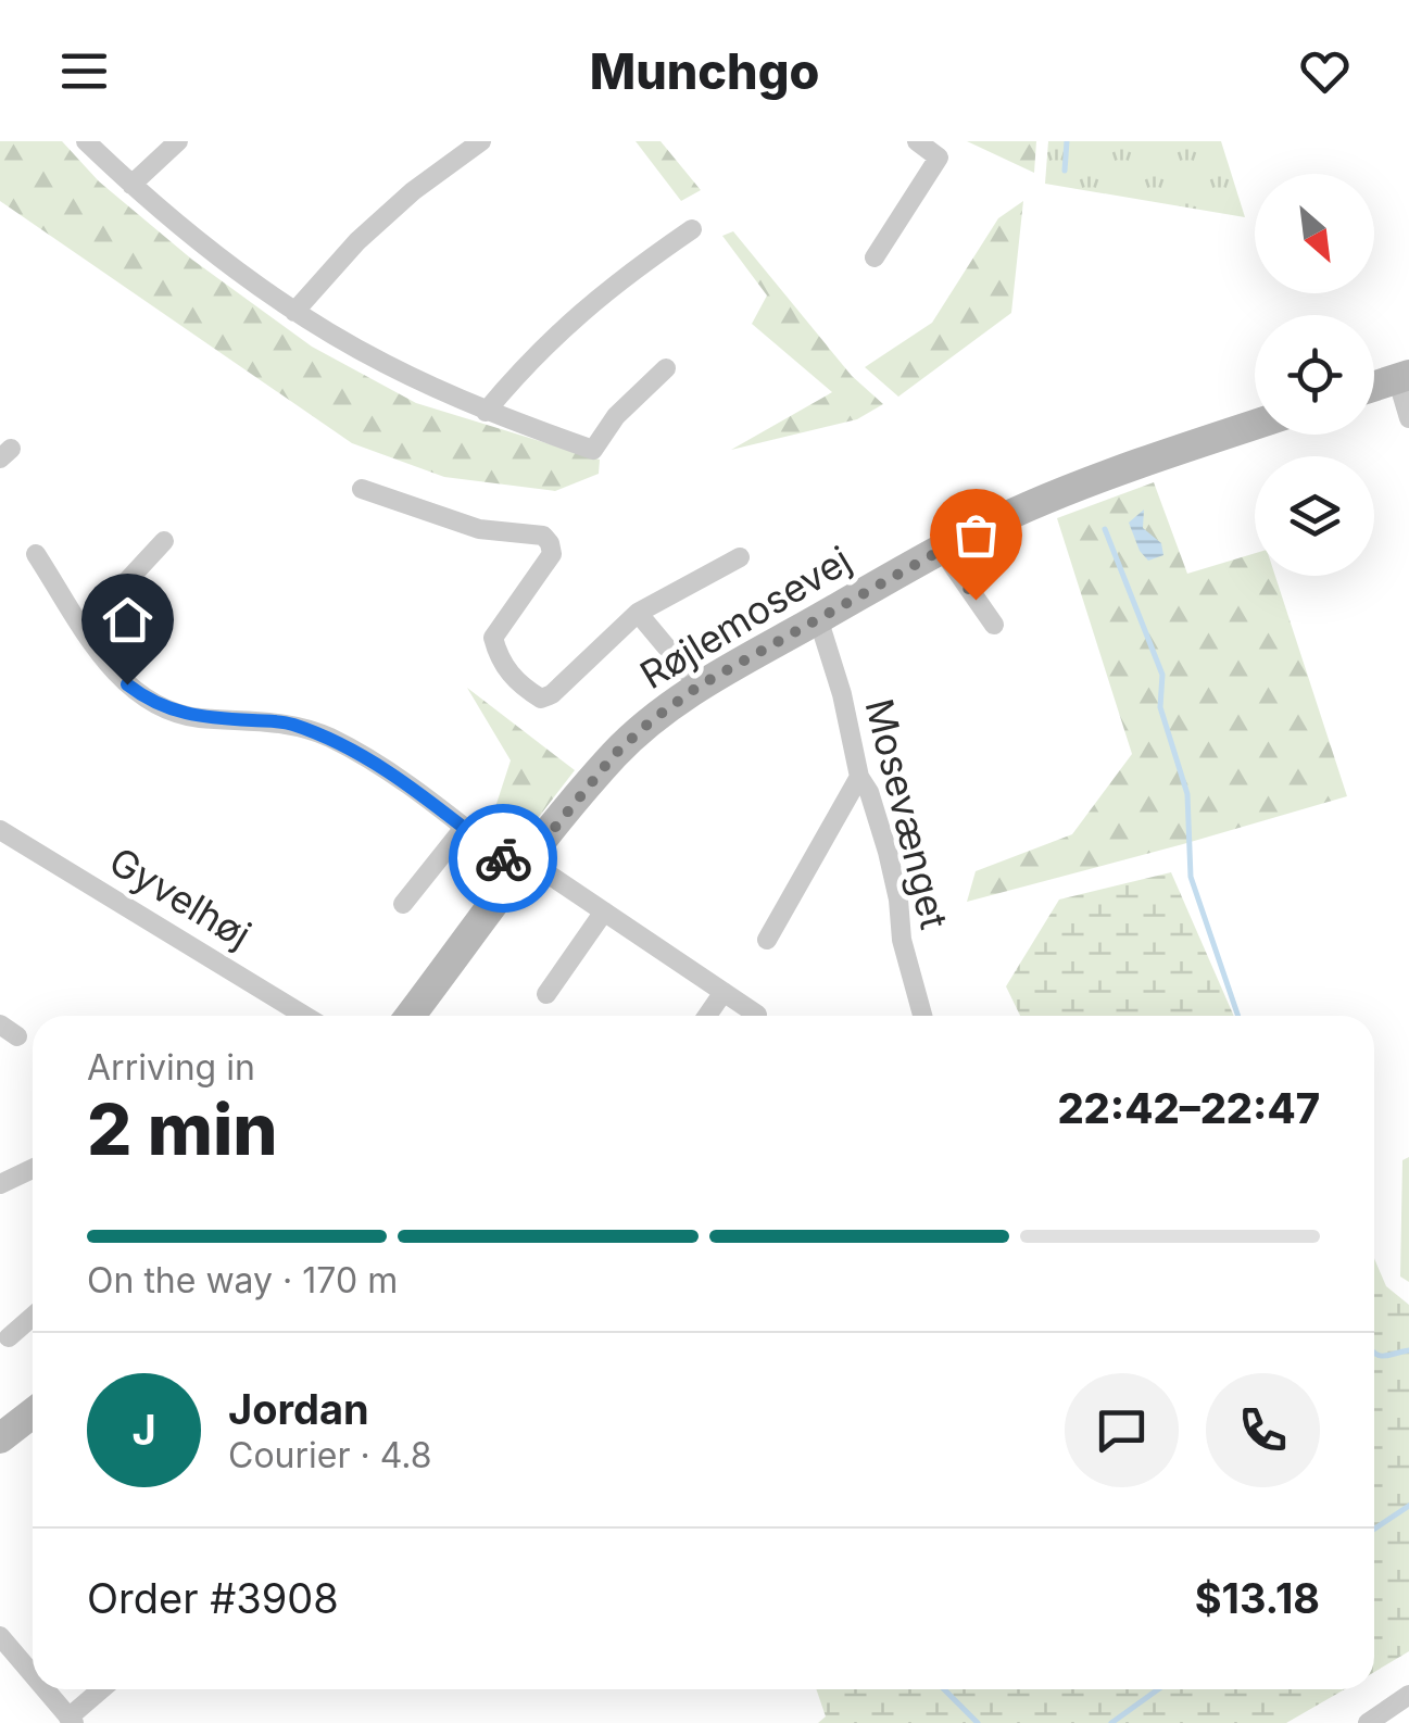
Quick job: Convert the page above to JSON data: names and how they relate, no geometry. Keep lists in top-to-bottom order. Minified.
{"streets":{"street":["Røjlemosevej","Mosevænget","Gyvelhøj"]},"crossings":[["Røjlemosevej","Mosevænget"]],"north":"bottom right","page":{"header":"Munchgo","heading":["2 min","Arriving in","22:42–22:47"],"panel":["Jordan","Courier · 4.8","Order #3908","$13.18"],"bar":"On the way · 170 m","round":"J"}}
